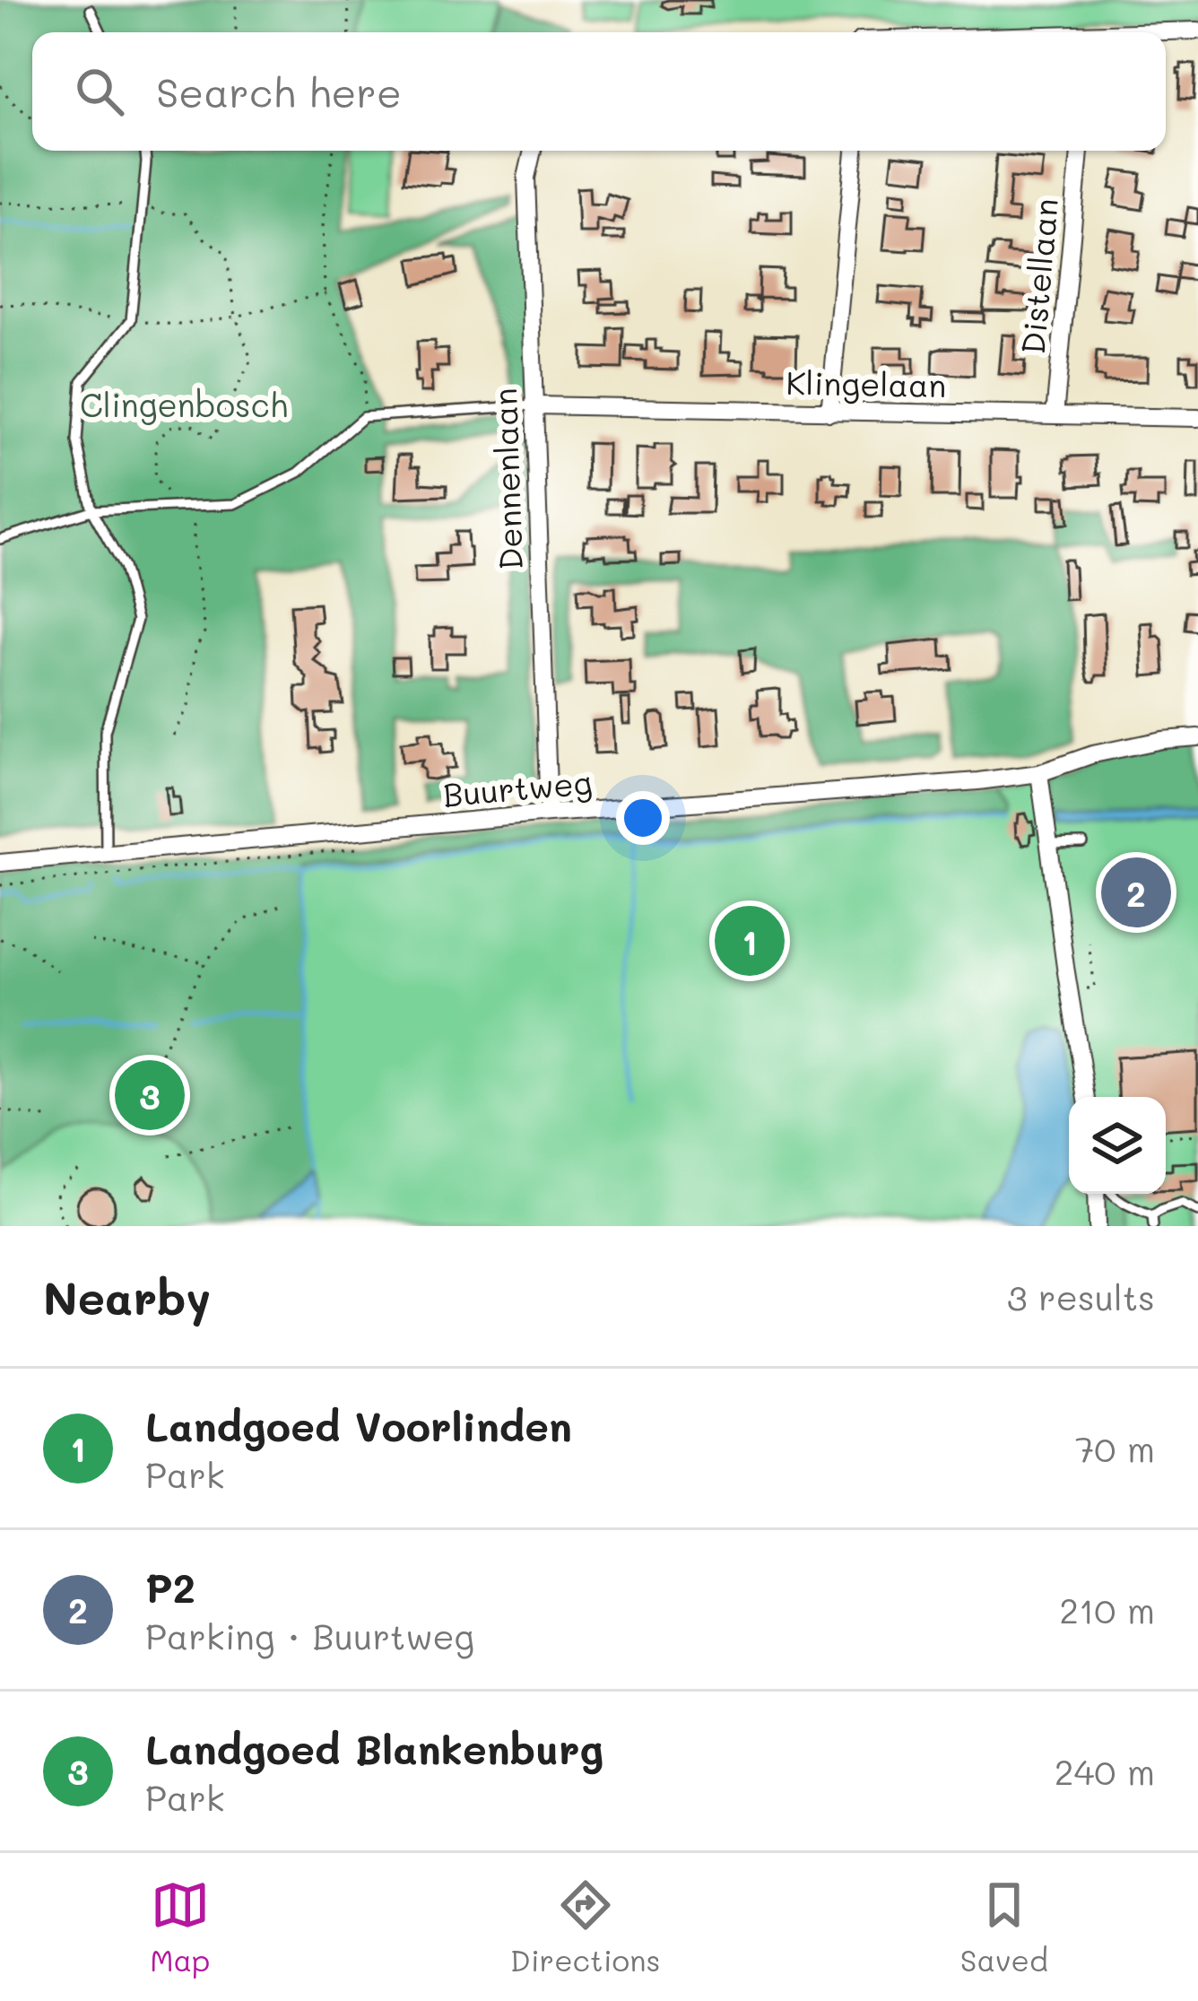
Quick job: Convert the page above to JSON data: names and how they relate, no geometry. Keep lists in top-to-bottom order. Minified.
{"streets":{"street":["Distellaan","Klingelaan","Dennenlaan","Buurtweg"]},"crossings":[["Distellaan","Klingelaan"],["Klingelaan","Dennenlaan"],["Dennenlaan","Buurtweg"]],"parks":["Clingenbosch"],"page":{"search":"Search here","pins":["2","1","3"],"heading":["Nearby","3 results"],"list":[{"mark":"1","name":"Landgoed Voorlinden","note":"Park","value":"70 m"},{"mark":"2","name":"P2","note":"Parking · Buurtweg","value":"210 m"},{"mark":"3","name":"Landgoed Blankenburg","note":"Park","value":"240 m"}],"nav":["Map","Directions","Saved"]}}
